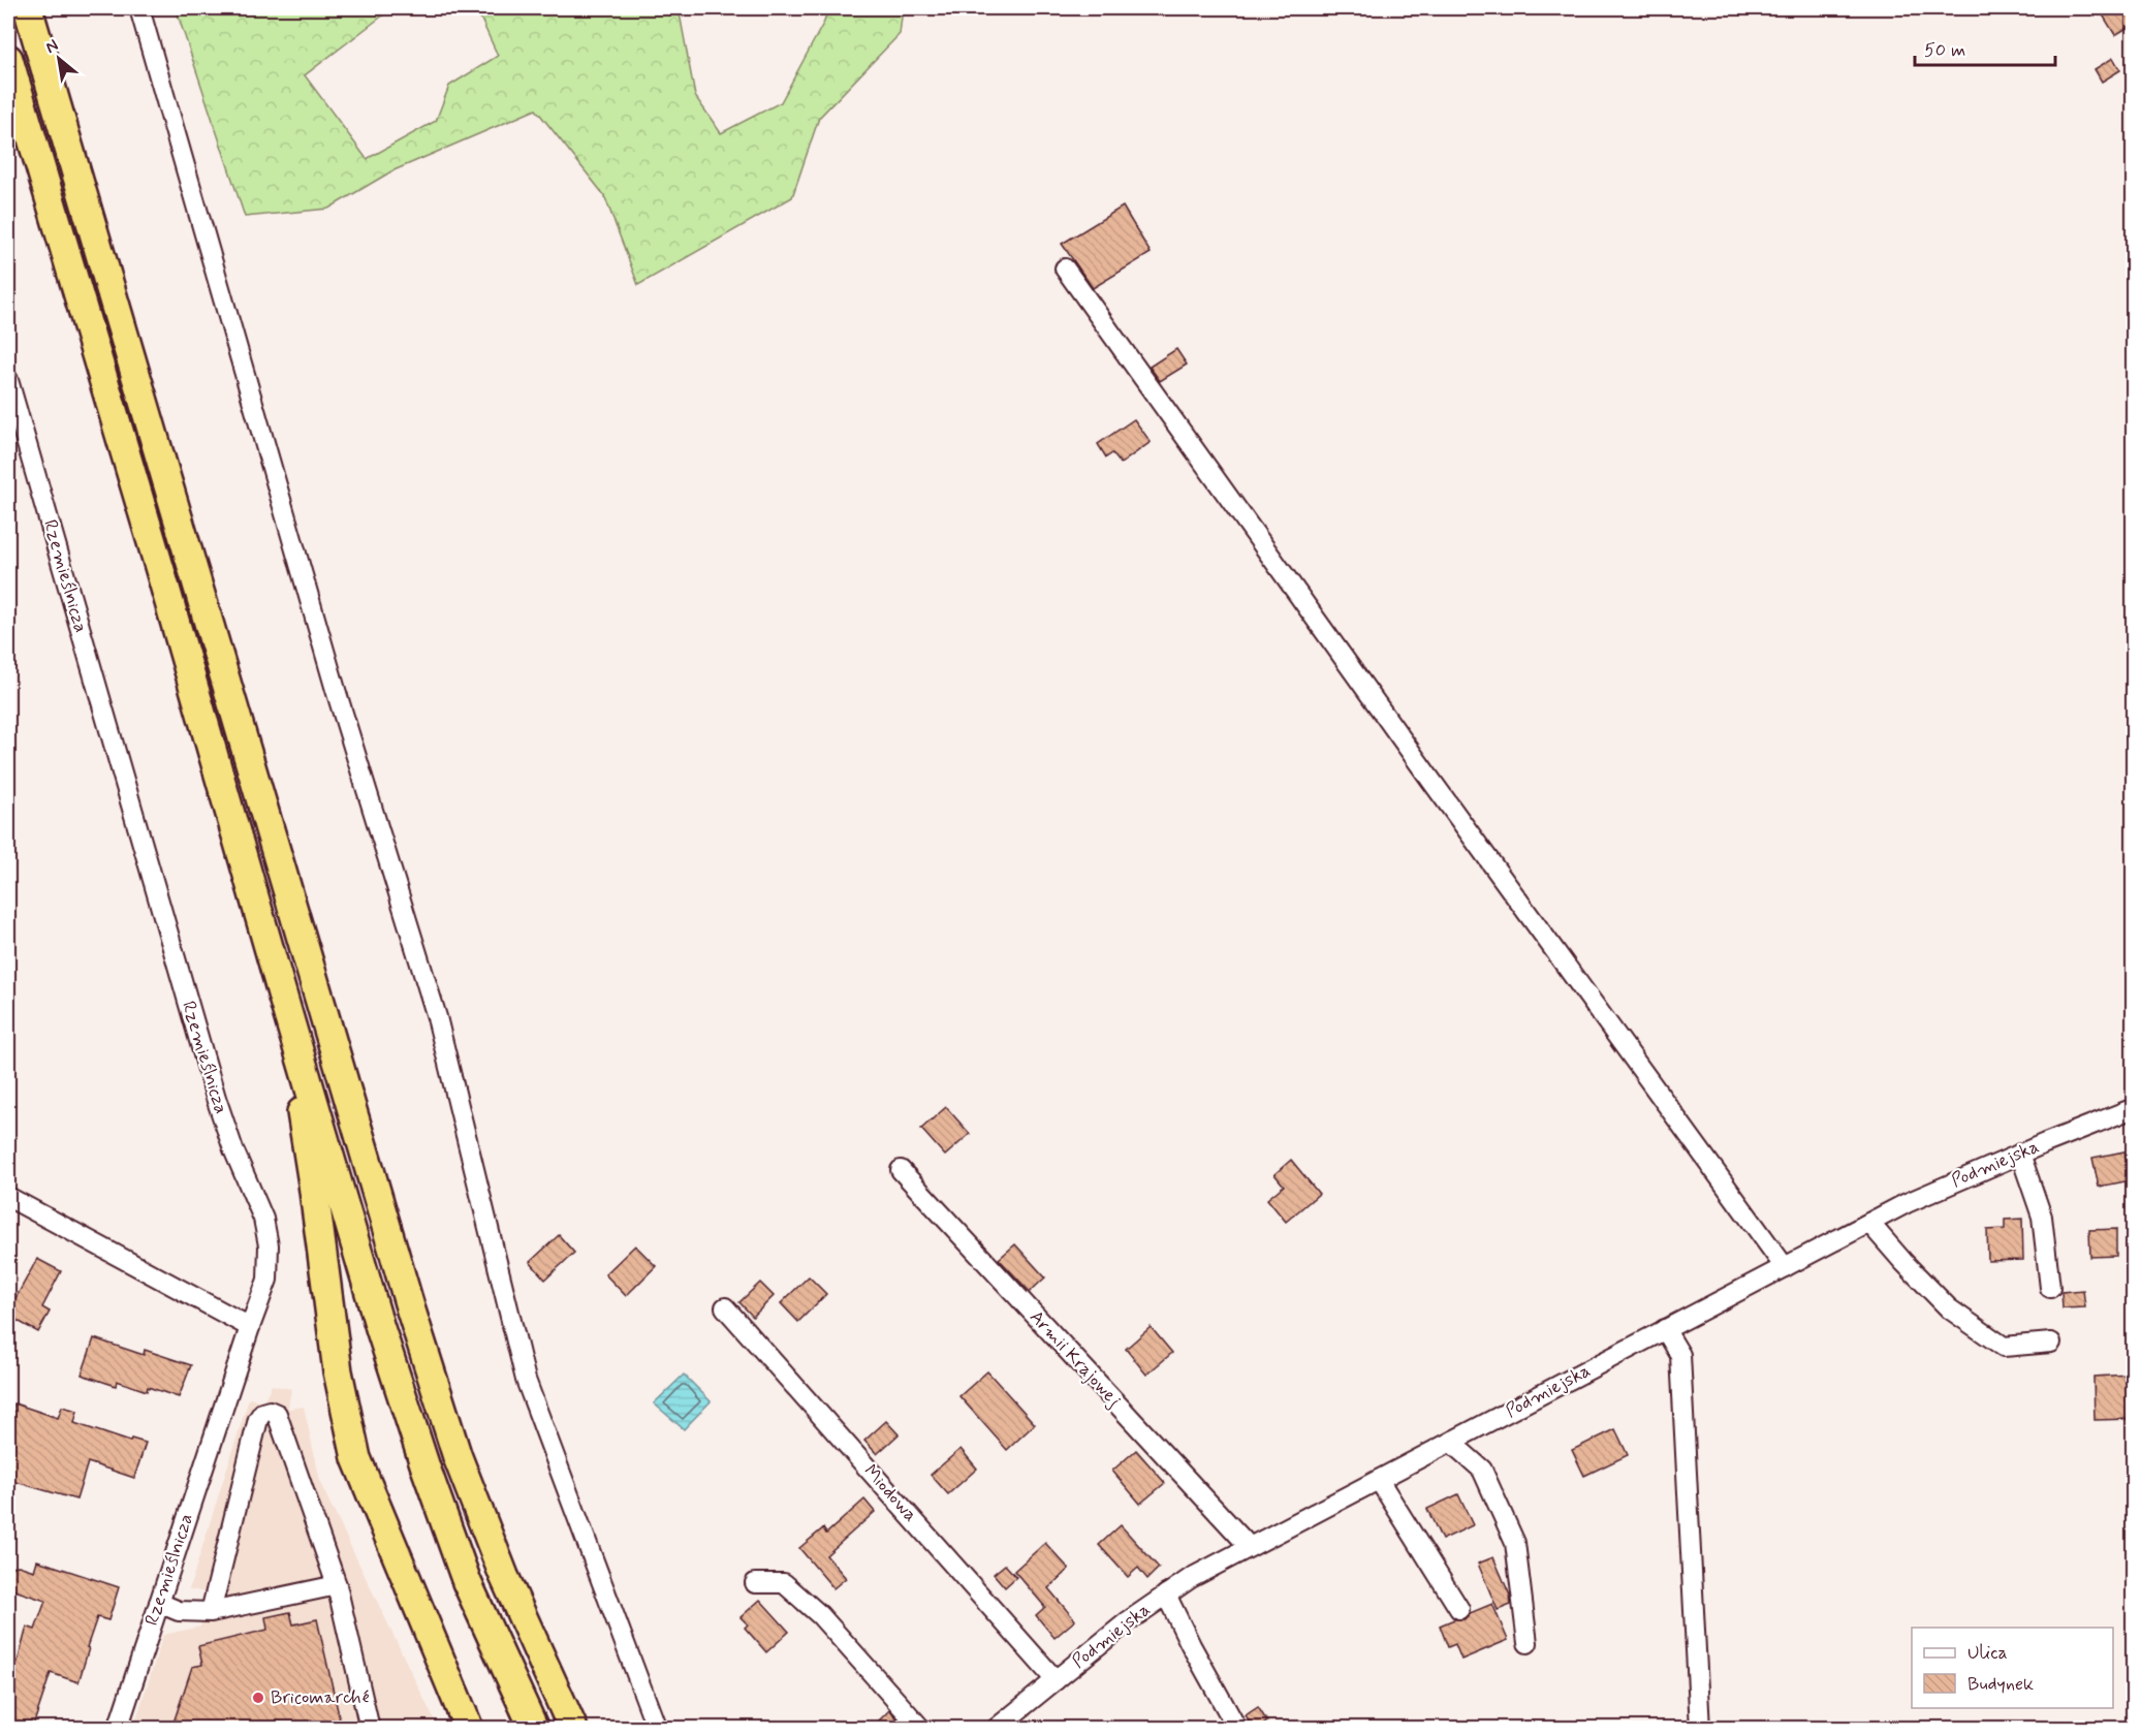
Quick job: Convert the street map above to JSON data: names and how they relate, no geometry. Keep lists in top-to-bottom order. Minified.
{"streets":{"street":["Rzemieślnicza","Podmiejska","Armii Krajowej","Miodowa"]},"crossings":[["Podmiejska","Armii Krajowej"],["Podmiejska","Miodowa"]],"places":["Bricomarché"],"legend":["Ulica","Budynek"],"scale_bar":"50 m","north":"top left"}
